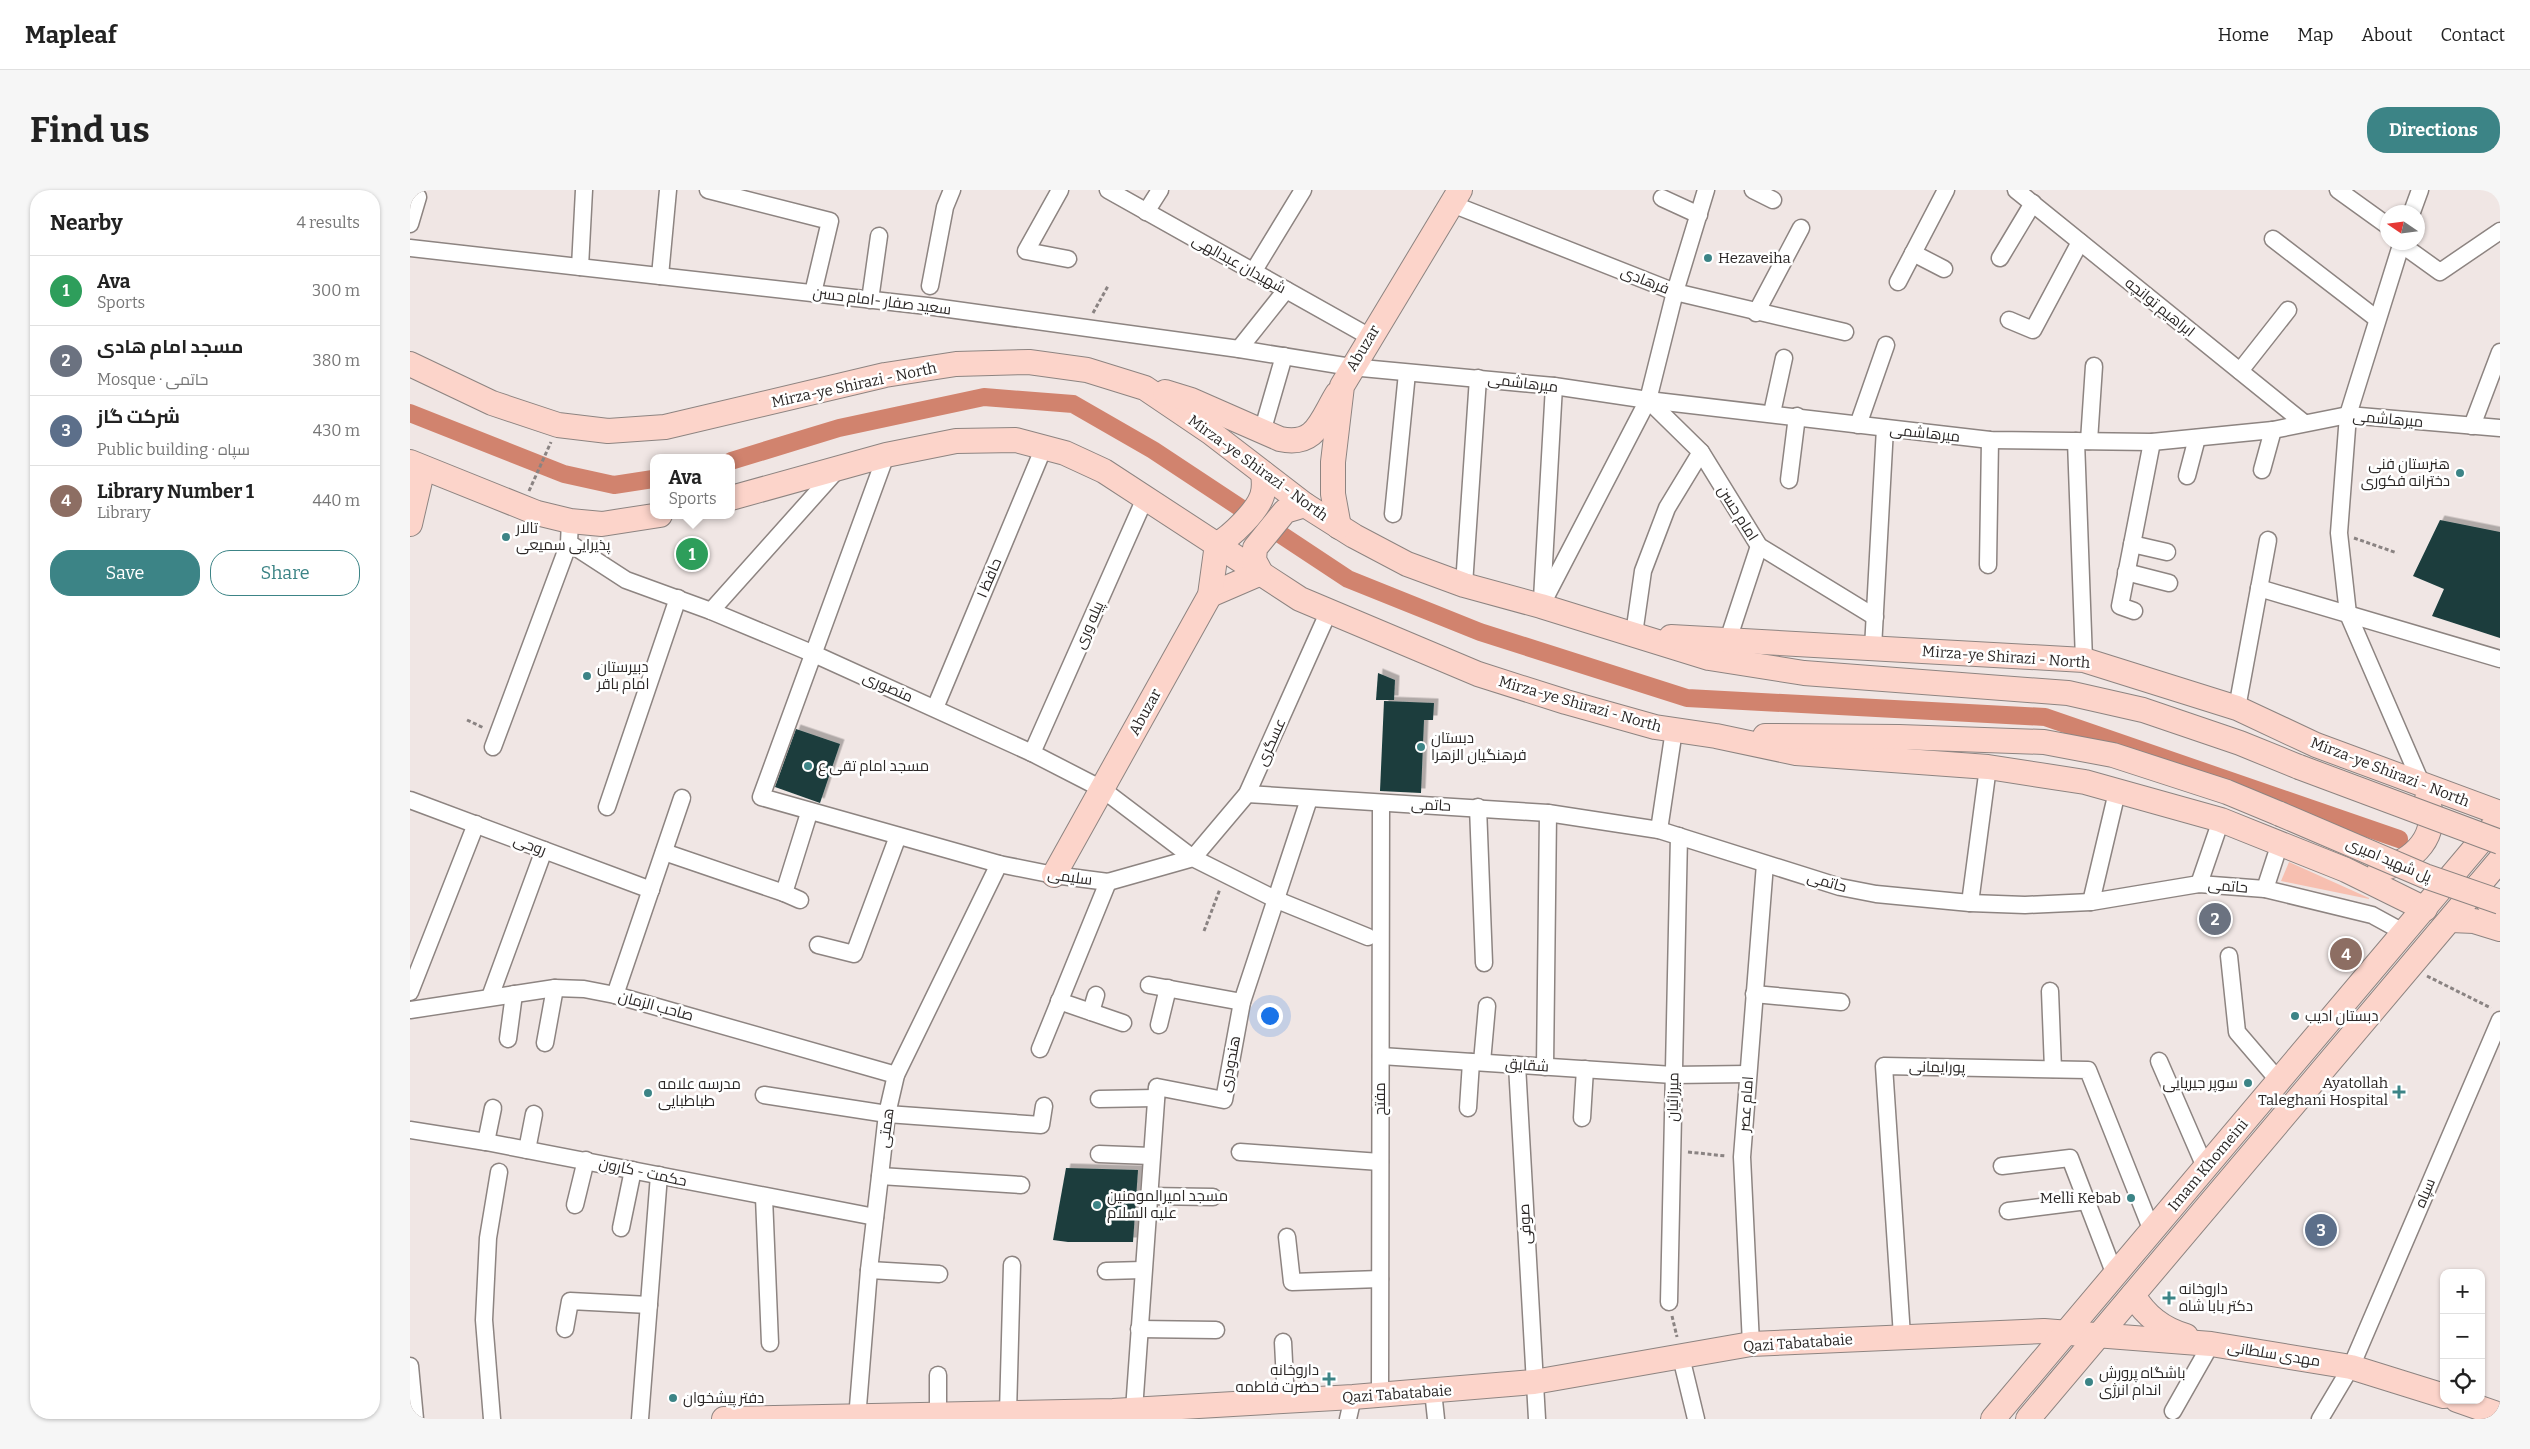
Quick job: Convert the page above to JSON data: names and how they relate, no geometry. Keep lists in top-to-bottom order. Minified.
{"streets":{"main road":["Abuzar","Mirza-ye Shirazi - North","پل شهید امیری","Imam Khomeini","Qazi Tabatabaie","مهدی سلطانی"],"street":["شهیدان عبدالهی","فرهادی","سعید صفار -امام حسن","ابراهیم توانچه","میرهاشمی","امام حسن","حافظ ۱","پیله وری","منصوری","عسگری","حاتمی","روحی","سلیمی","صاحب الزمان","هندودری","شقایق","پورایمانی","میرزائیان","مفتح","امام عصر","همتی","حکمت - کارون","سپاه","صوفی"]},"crossings":[["شهیدان عبدالهی","Abuzar"],["فرهادی","Abuzar"],["سعید صفار -امام حسن","Abuzar"],["سعید صفار -امام حسن","میرهاشمی"],["ابراهیم توانچه","میرهاشمی"],["Abuzar","میرهاشمی"],["Abuzar","Mirza-ye Shirazi - North"],["Abuzar","منصوری"],["Abuzar","سلیمی"],["میرهاشمی","امام حسن"],["Mirza-ye Shirazi - North","حافظ ۱"],["Mirza-ye Shirazi - North","پیله وری"],["Mirza-ye Shirazi - North","عسگری"],["Mirza-ye Shirazi - North","پل شهید امیری"],["Mirza-ye Shirazi - North","Imam Khomeini"],["حافظ ۱","منصوری"],["پیله وری","منصوری"],["منصوری","عسگری"],["منصوری","سلیمی"],["عسگری","حاتمی"],["عسگری","سلیمی"],["حاتمی","هندودری"],["حاتمی","میرزائیان"],["حاتمی","مفتح"],["حاتمی","امام عصر"],["حاتمی","Imam Khomeini"],["سلیمی","همتی"],["صاحب الزمان","همتی"],["شقایق","میرزائیان"],["شقایق","مفتح"],["شقایق","امام عصر"],["شقایق","صوفی"],["پورایمانی","Imam Khomeini"],["پورایمانی","Qazi Tabatabaie"],["مفتح","Qazi Tabatabaie"],["امام عصر","Qazi Tabatabaie"],["همتی","حکمت - کارون"],["همتی","Qazi Tabatabaie"],["Imam Khomeini","Qazi Tabatabaie"],["Imam Khomeini","مهدی سلطانی"],["سپاه","مهدی سلطانی"],["صوفی","Qazi Tabatabaie"],["Qazi Tabatabaie","مهدی سلطانی"]],"places":{"other":["Hezaveiha","هنرستان فنی دخترانه فکوری","تالار پذیرایی سمیعی","دبیرستان امام باقر","دبستان فرهنگیان الزهرا","مسجد امام تقی ع","دبستان ادیب","سوپر جیریایی","مدرسه علامه طباطبایی","Melli Kebab","مسجد امیرالمومنین علیه السلام","باشگاه پرورش اندام انرژی","دفتر پیشخوان"],"health":["Ayatollah Taleghani Hospital","داروخانه دکتر بابا شاه","داروخانه حضرت فاطمه"]},"north":"left","page":{"header":"Mapleaf","nav":["Home","Map","About","Contact"],"buttons":["Directions",["Save","Share"]],"title":"Find us","heading":["Nearby","4 results"],"list":[{"mark":"1","name":"Ava","note":"Sports","value":"300 m"},{"mark":"2","name":"مسجد امام هادی","note":"Mosque · حاتمی","value":"380 m"},{"mark":"3","name":"شرکت گاز","note":"Public building · سپاه","value":"430 m"},{"mark":"4","name":"Library Number 1","note":"Library","value":"440 m"}],"popup":["Ava","Sports"],"pins":["1","2","4","3"],"map_buttons":["+","−"]}}
